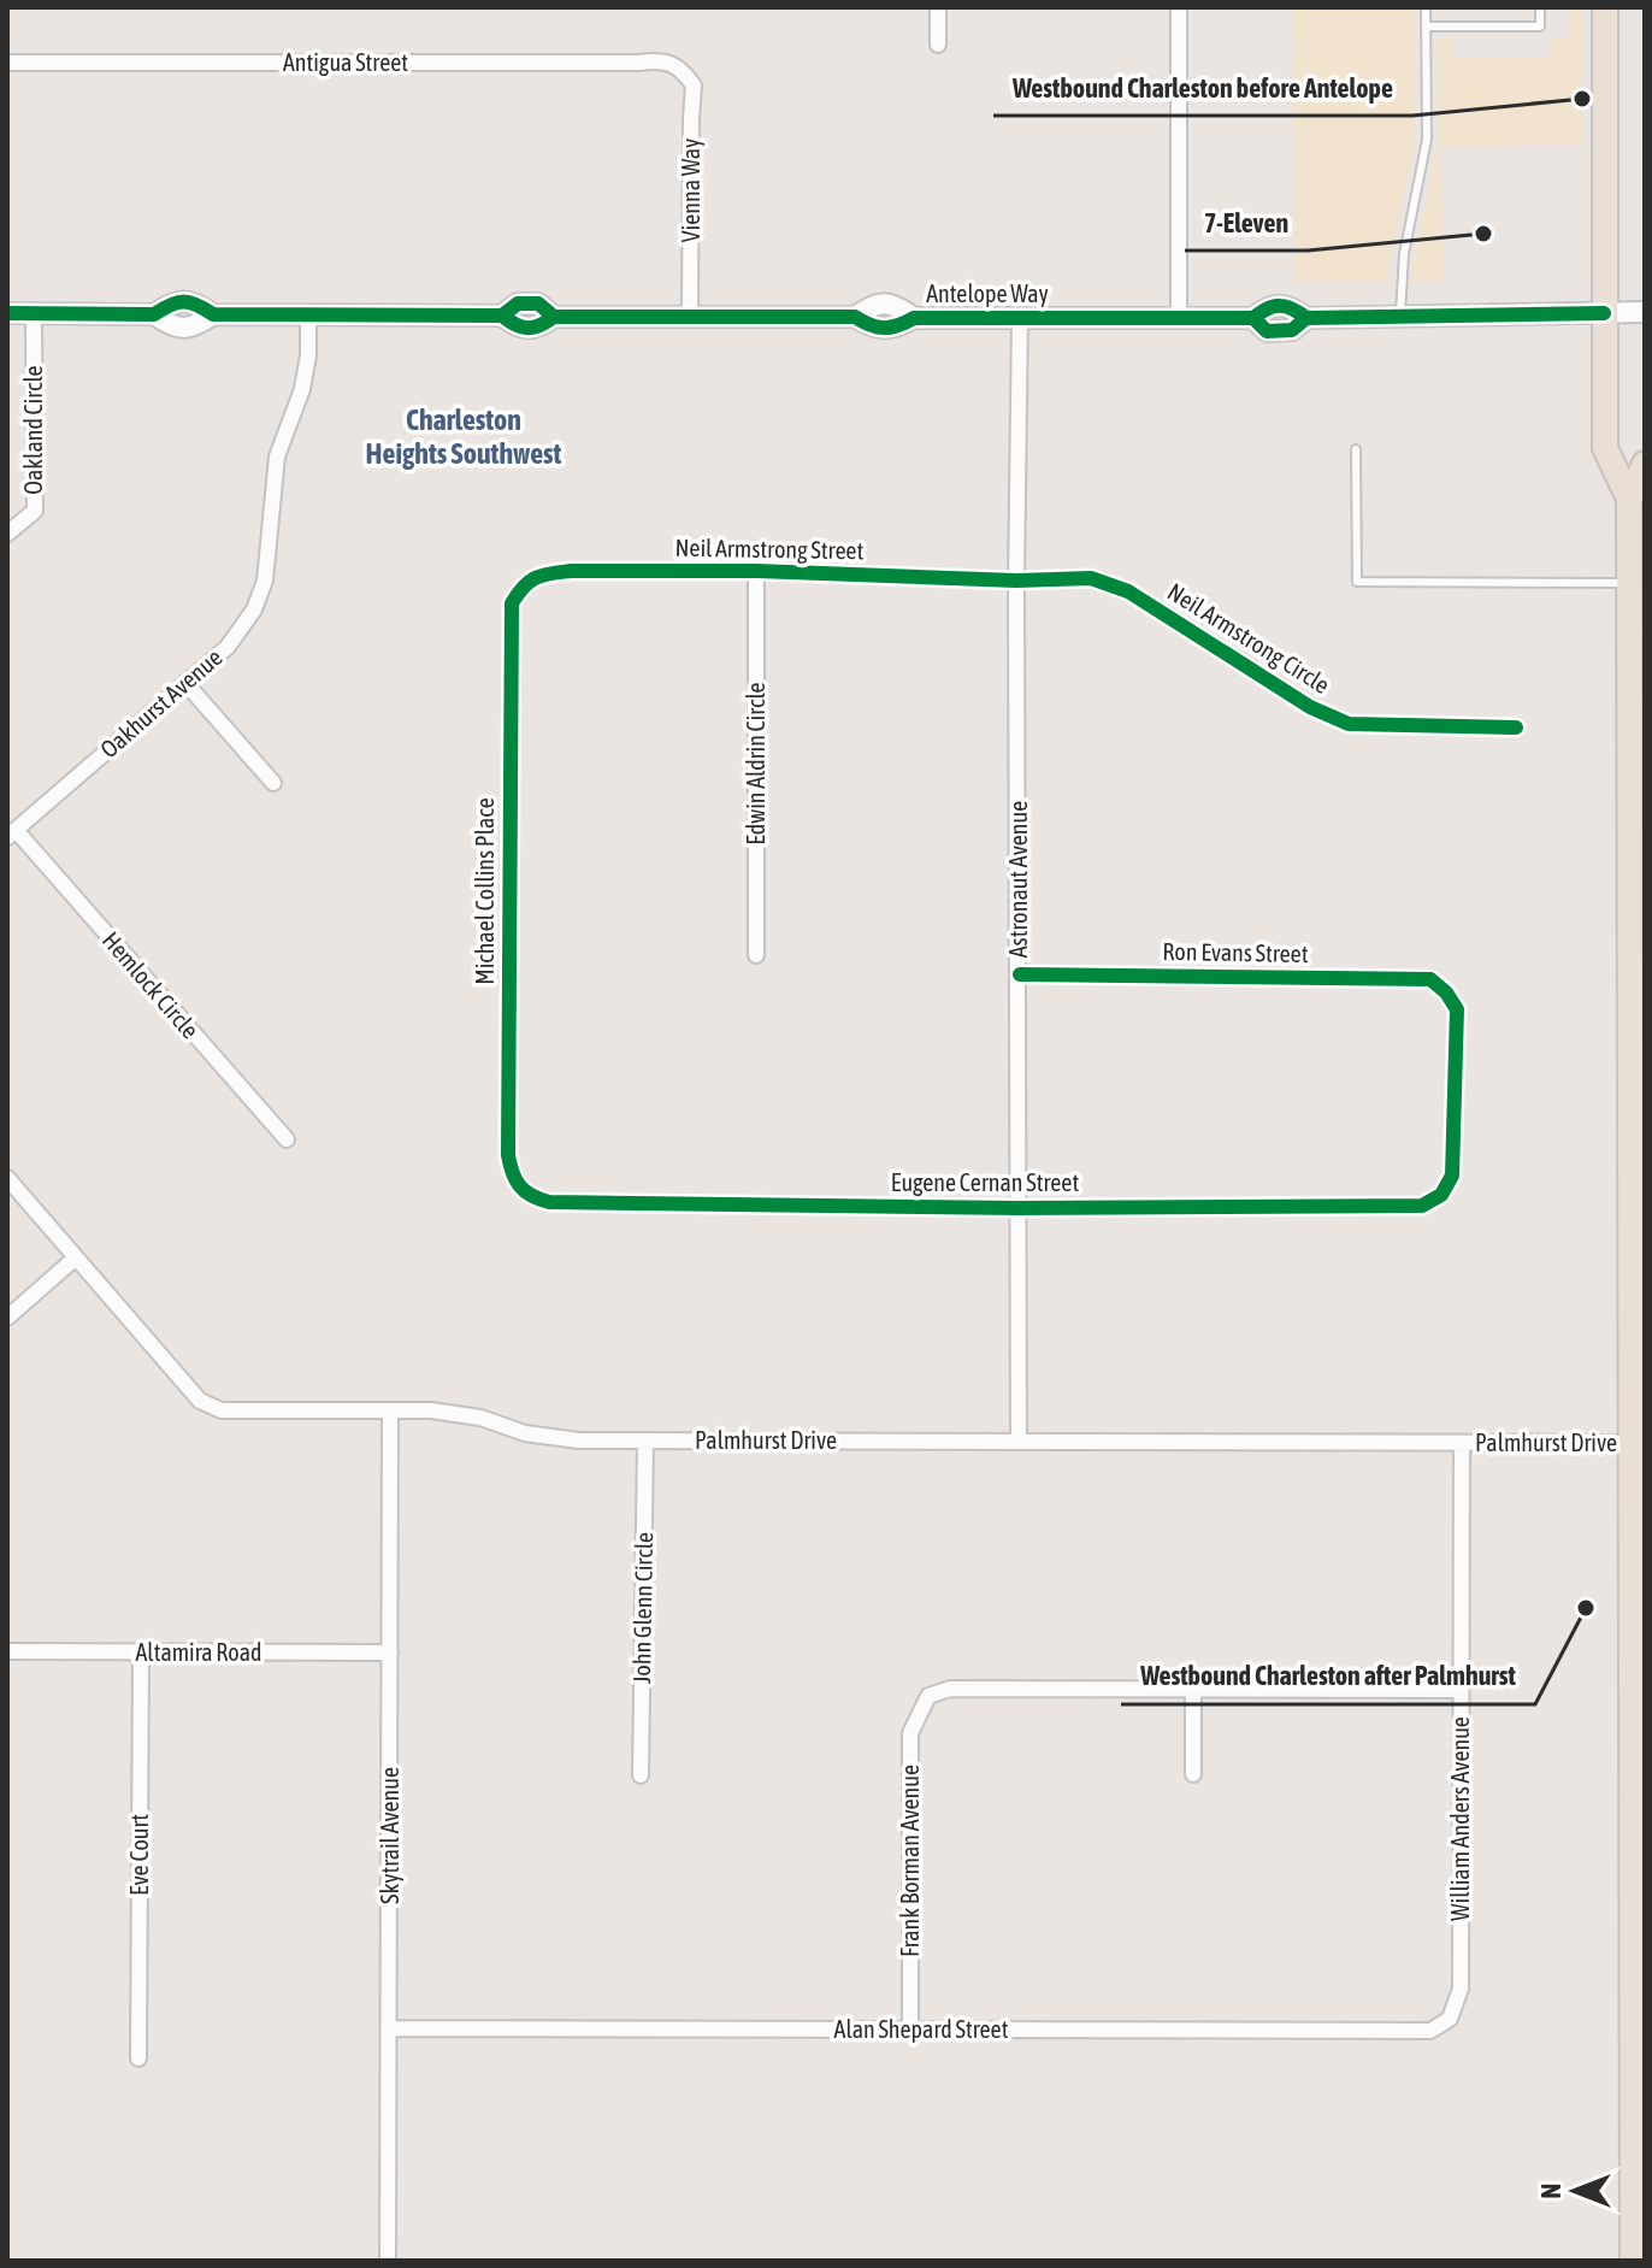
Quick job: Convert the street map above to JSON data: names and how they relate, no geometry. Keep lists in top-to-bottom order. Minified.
{"streets":{"street":["Antigua Street","Vienna Way","Antelope Way","Oakland Circle","Neil Armstrong Street","Neil Armstrong Circle","Oakhurst Avenue","Edwin Aldrin Circle","Astronaut Avenue","Michael Collins Place","Ron Evans Street","Hemlock Circle","Eugene Cernan Street","Palmhurst Drive","John Glenn Circle","Altamira Road","William Anders Avenue","Skytrail Avenue","Eve Court","Frank Borman Avenue","Alan Shepard Street"]},"crossings":[["Antigua Street","Vienna Way"],["Vienna Way","Antelope Way"],["Antelope Way","Oakland Circle"],["Antelope Way","Oakhurst Avenue"],["Antelope Way","Astronaut Avenue"],["Neil Armstrong Street","Neil Armstrong Circle"],["Neil Armstrong Street","Edwin Aldrin Circle"],["Neil Armstrong Street","Astronaut Avenue"],["Neil Armstrong Street","Michael Collins Place"],["Neil Armstrong Circle","Astronaut Avenue"],["Oakhurst Avenue","Hemlock Circle"],["Astronaut Avenue","Ron Evans Street"],["Astronaut Avenue","Eugene Cernan Street"],["Astronaut Avenue","Palmhurst Drive"],["Michael Collins Place","Eugene Cernan Street"],["Ron Evans Street","Eugene Cernan Street"],["Palmhurst Drive","John Glenn Circle"],["Palmhurst Drive","William Anders Avenue"],["Palmhurst Drive","Skytrail Avenue"],["Altamira Road","Skytrail Avenue"],["Altamira Road","Eve Court"],["William Anders Avenue","Alan Shepard Street"],["Skytrail Avenue","Alan Shepard Street"],["Frank Borman Avenue","Alan Shepard Street"]],"districts":["Charleston Heights Southwest"],"places":["Westbound Charleston before Antelope","7-Eleven","Westbound Charleston after Palmhurst"],"north":"left"}
